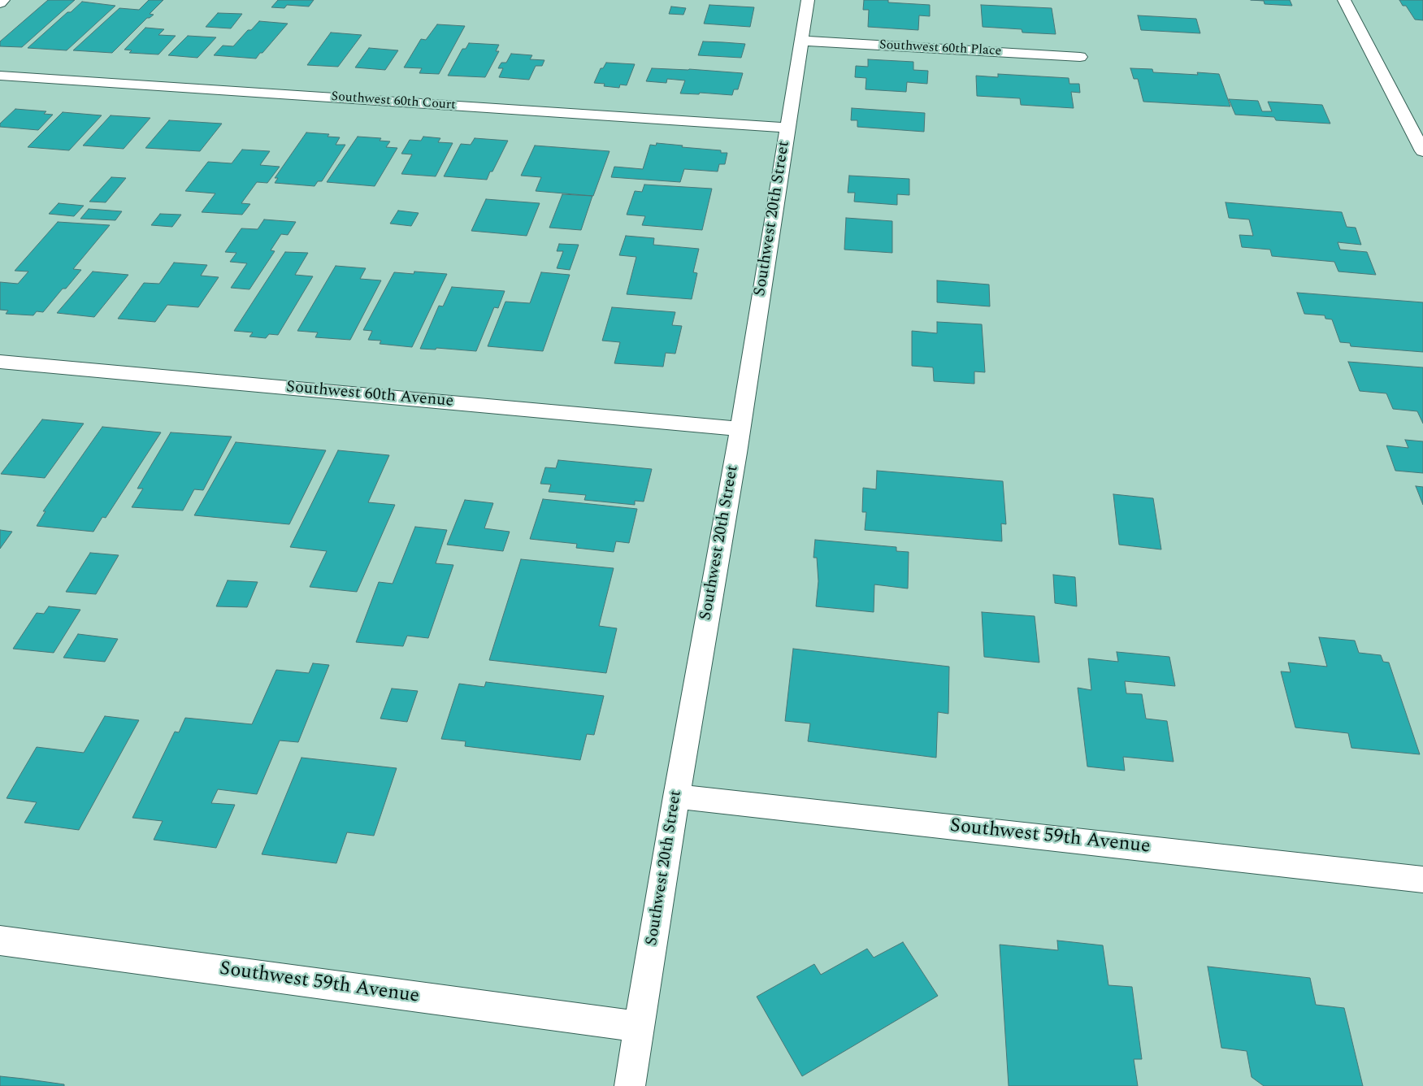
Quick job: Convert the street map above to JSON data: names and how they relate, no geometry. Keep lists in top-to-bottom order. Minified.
{"streets":{"street":["Southwest 60th Place","Southwest 60th Court","Southwest 20th Street","Southwest 60th Avenue","Southwest 59th Avenue"]},"crossings":[["Southwest 60th Place","Southwest 20th Street"],["Southwest 60th Court","Southwest 20th Street"],["Southwest 20th Street","Southwest 60th Avenue"],["Southwest 20th Street","Southwest 59th Avenue"]]}
